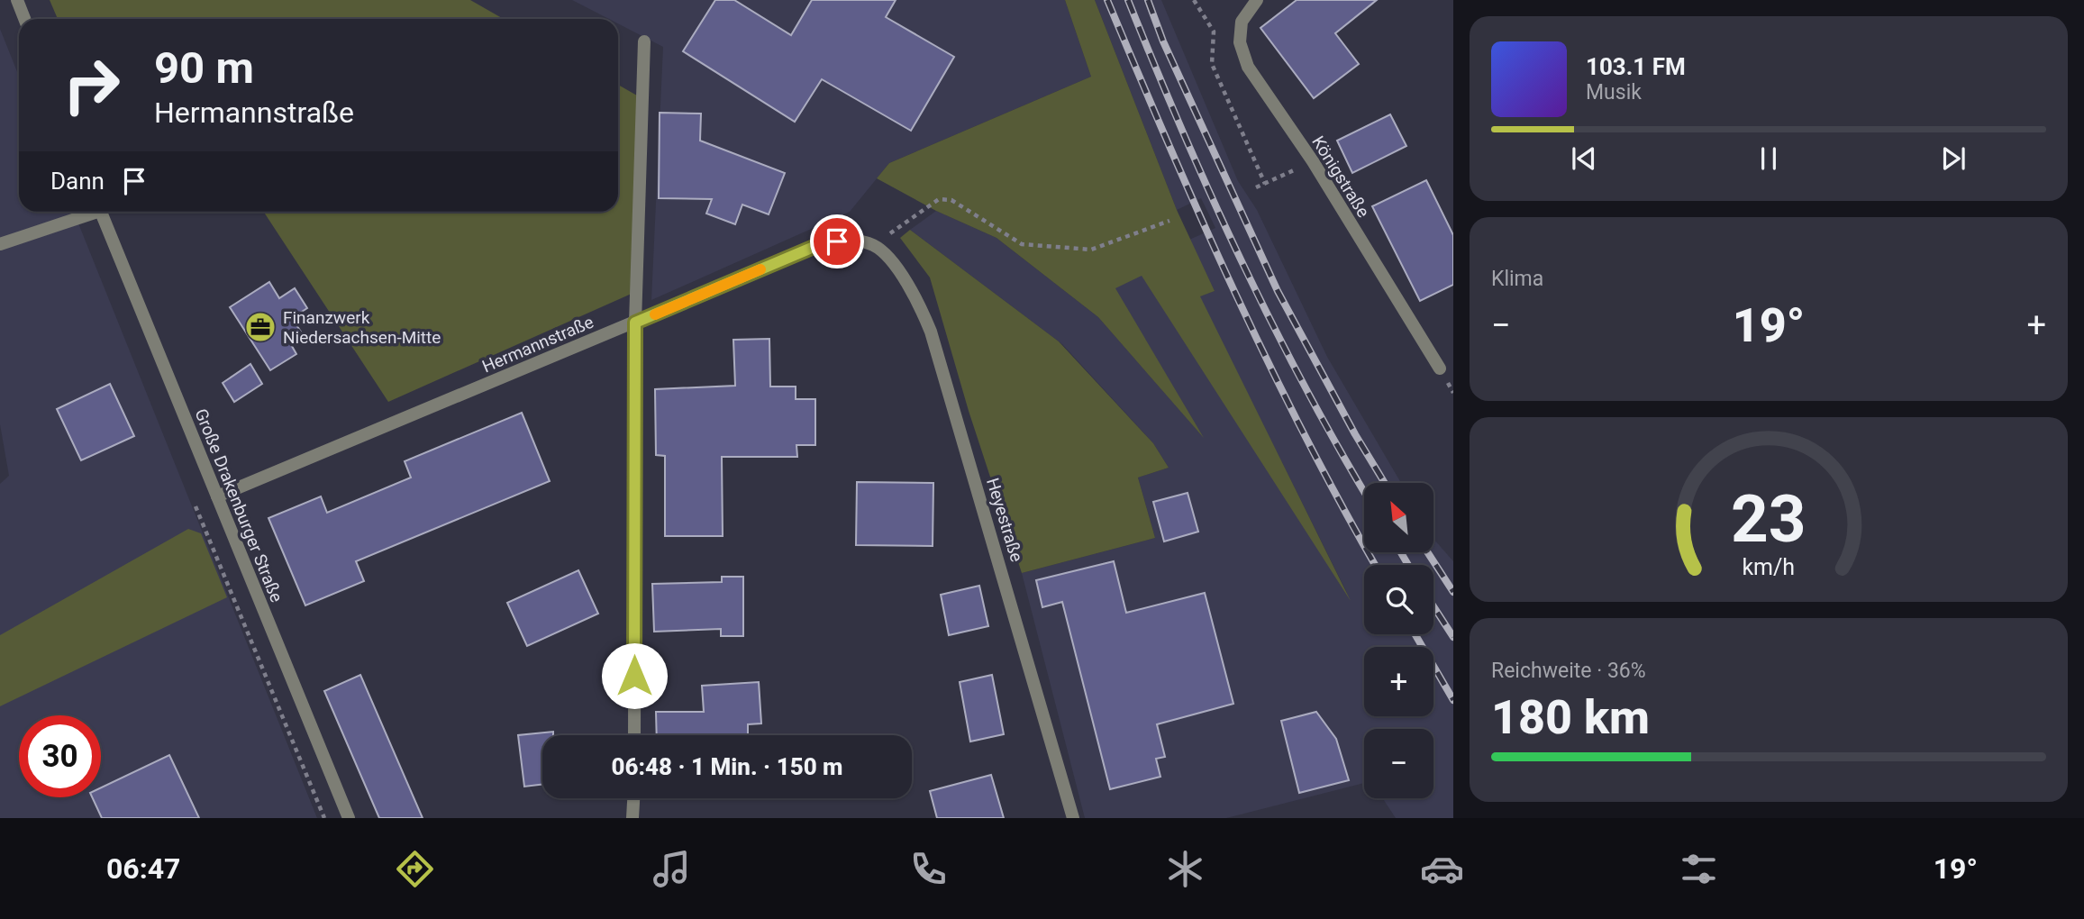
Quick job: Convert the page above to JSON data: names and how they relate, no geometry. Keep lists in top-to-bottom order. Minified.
{"streets":{"street":["Königstraße","Hermannstraße","Große Drakenburger Straße","Heyestraße"]},"crossings":[["Hermannstraße","Große Drakenburger Straße"],["Hermannstraße","Heyestraße"]],"places":{"office":["Finanzwerk Niedersachsen-Mitte"]},"north":"top left","page":{"turn":["90 m","Hermannstraße"],"song":["103.1 FM","Musik"],"then":"Dann","tile":["Klima",["Reichweite · 36%","180 km"]],"heat":["−","19°","+"],"map_buttons":["+","−"],"limit":"30","trip":"06:48 · 1 Min. · 150 m","tabs":["06:47","19°"],"gauge":["23","km/h"]}}
